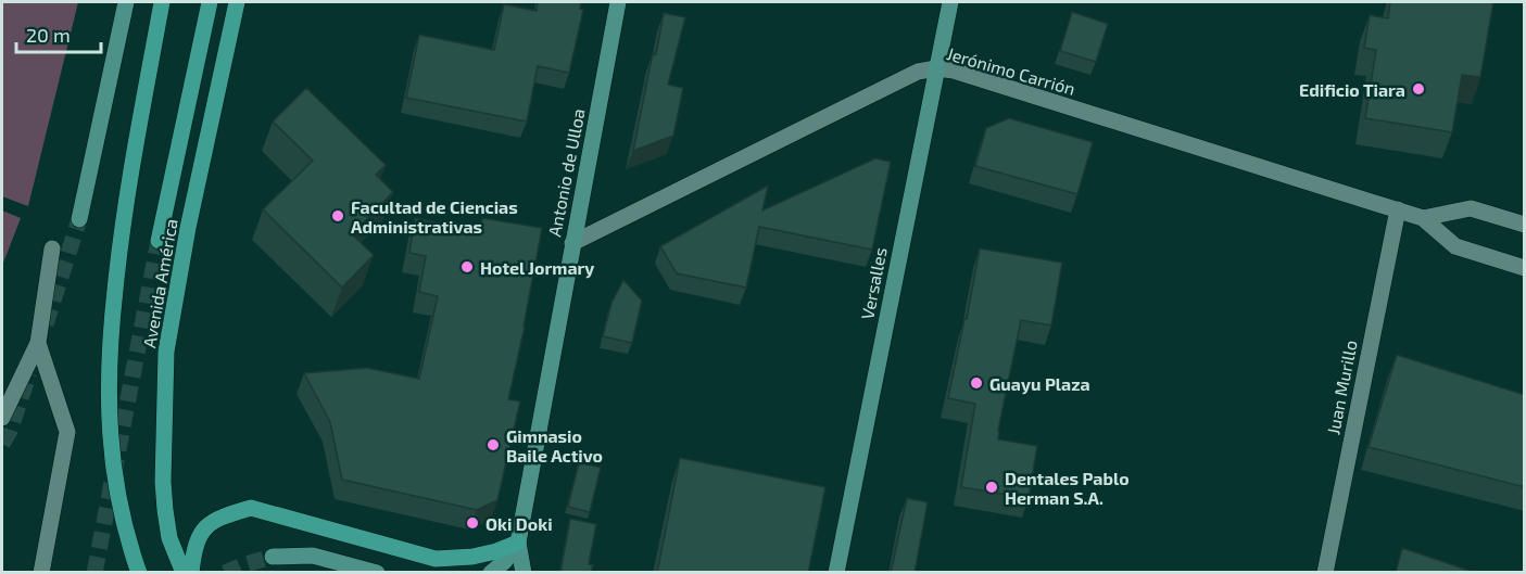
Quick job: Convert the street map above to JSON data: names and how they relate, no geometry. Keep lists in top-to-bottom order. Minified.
{"streets":{"main road":["Avenida América"],"street":["Jerónimo Carrión","Antonio de Ulloa","Versalles","Juan Murillo"]},"crossings":[["Jerónimo Carrión","Antonio de Ulloa"],["Jerónimo Carrión","Versalles"],["Jerónimo Carrión","Juan Murillo"]],"places":["Edificio Tiara","Facultad de Ciencias Administrativas","Hotel Jormary","Guayu Plaza","Gimnasio Baile Activo","Dentales Pablo Herman S.A.","Oki Doki"],"scale_bar":"20 m"}
